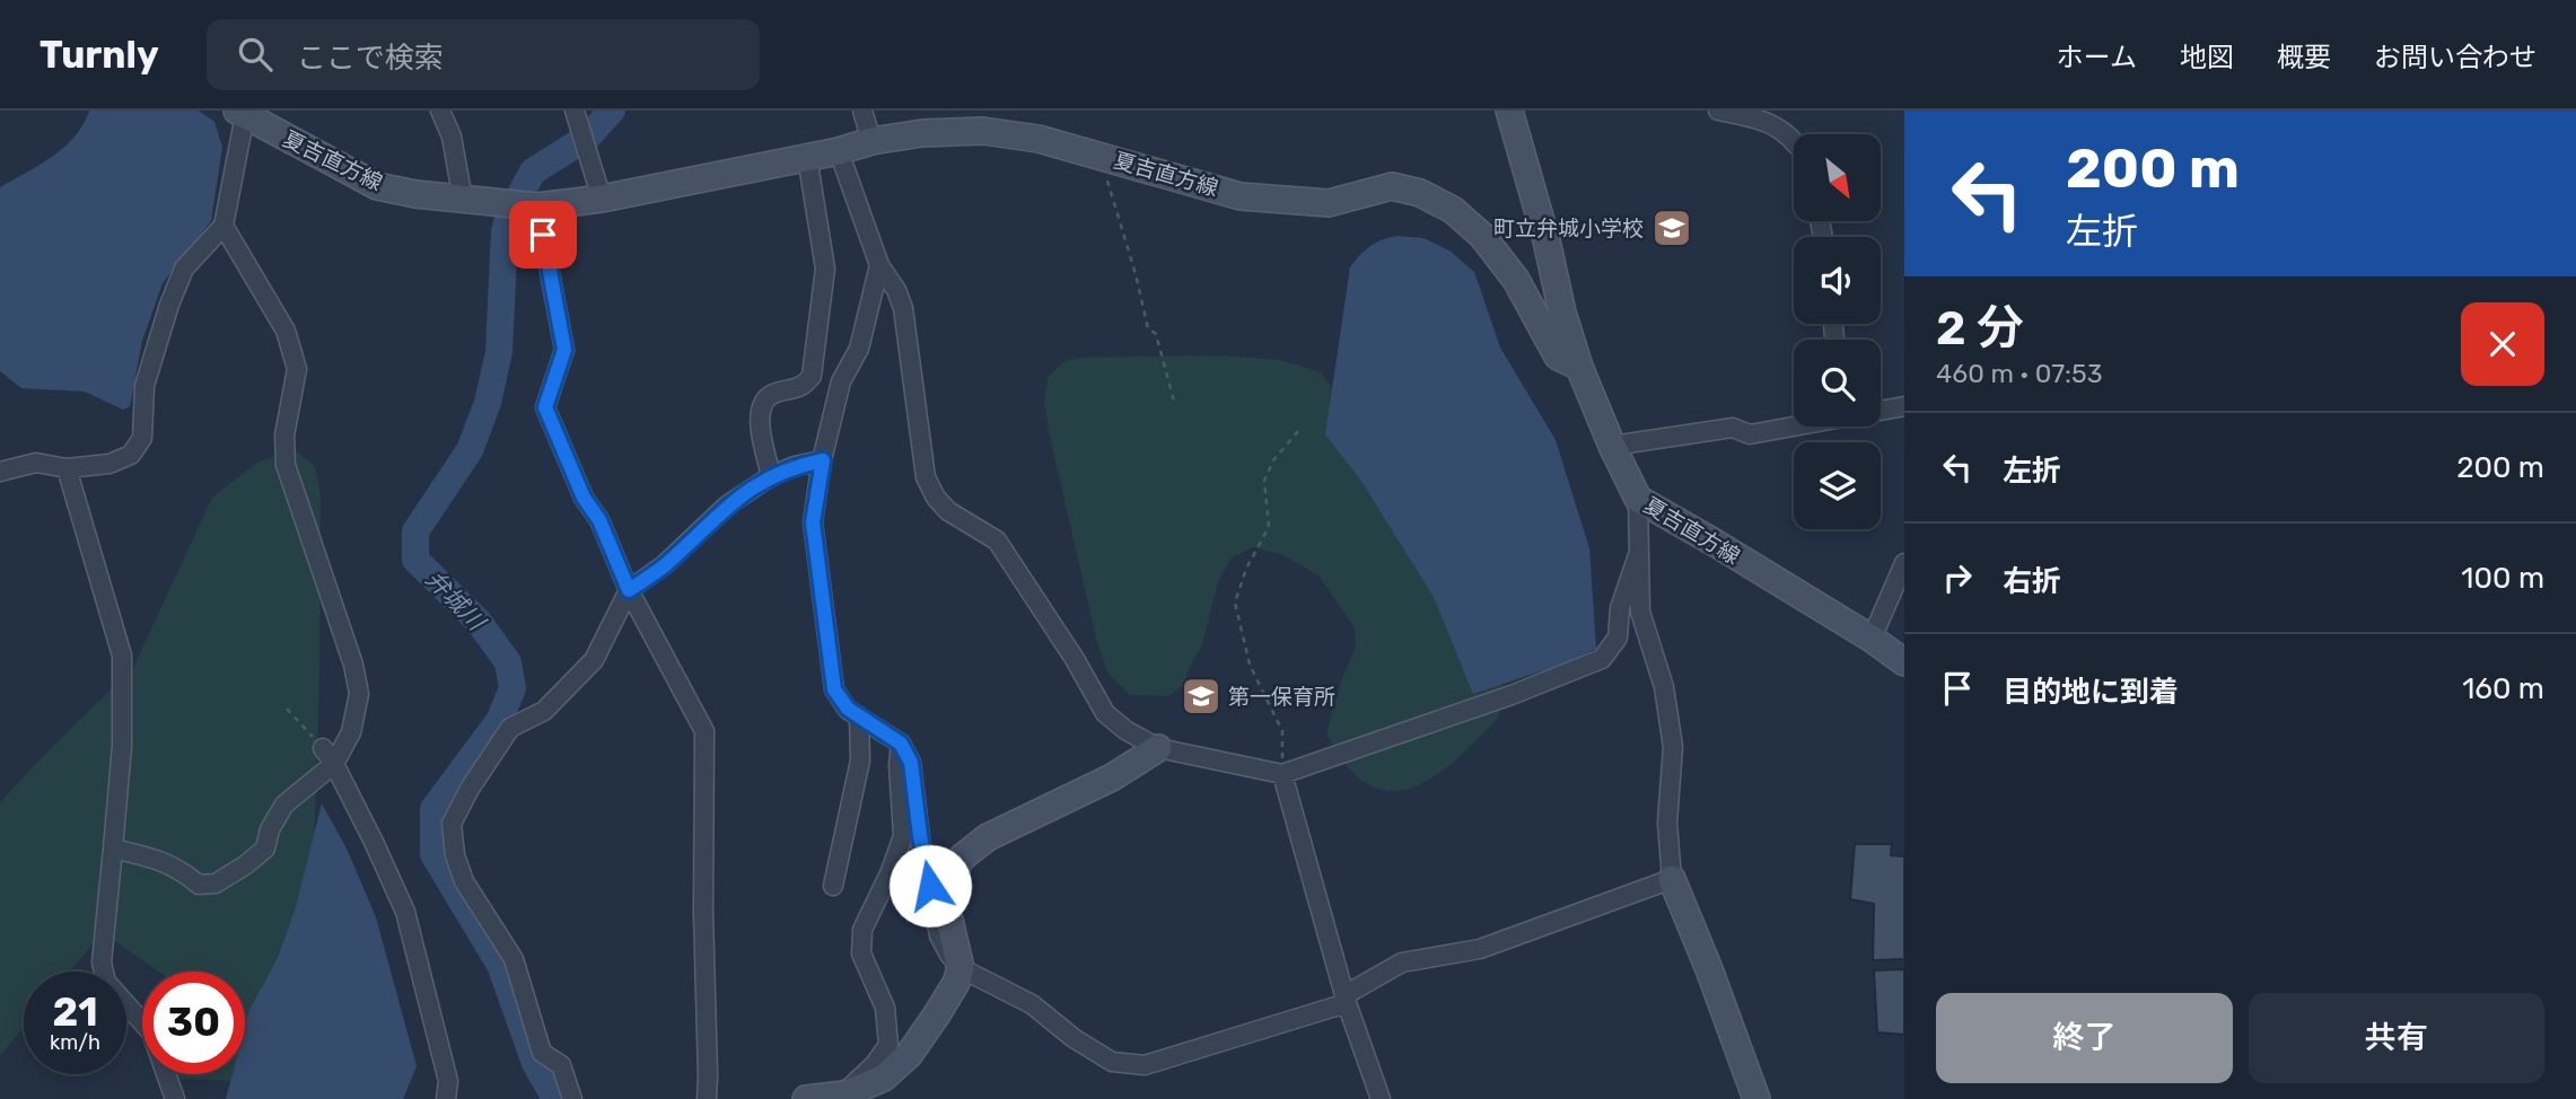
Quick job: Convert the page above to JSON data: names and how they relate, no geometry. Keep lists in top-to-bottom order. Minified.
{"streets":{"main road":["夏吉直方線"]},"water":["弁城川"],"places":{"school or university":["町立弁城小学校","第一保育所"]},"north":"bottom right","page":{"header":"Turnly","search":"ここで検索","nav":["ホーム","地図","概要","お問い合わせ"],"turn":["200 m","左折"],"heading":["2 分","460 m · 07:53"],"list":[{"name":"左折","value":"200 m"},{"name":"右折","value":"100 m"},{"name":"目的地に到着","value":"160 m"}],"speed":"21 km/h","limit":"30","buttons":["終了","共有"]}}
